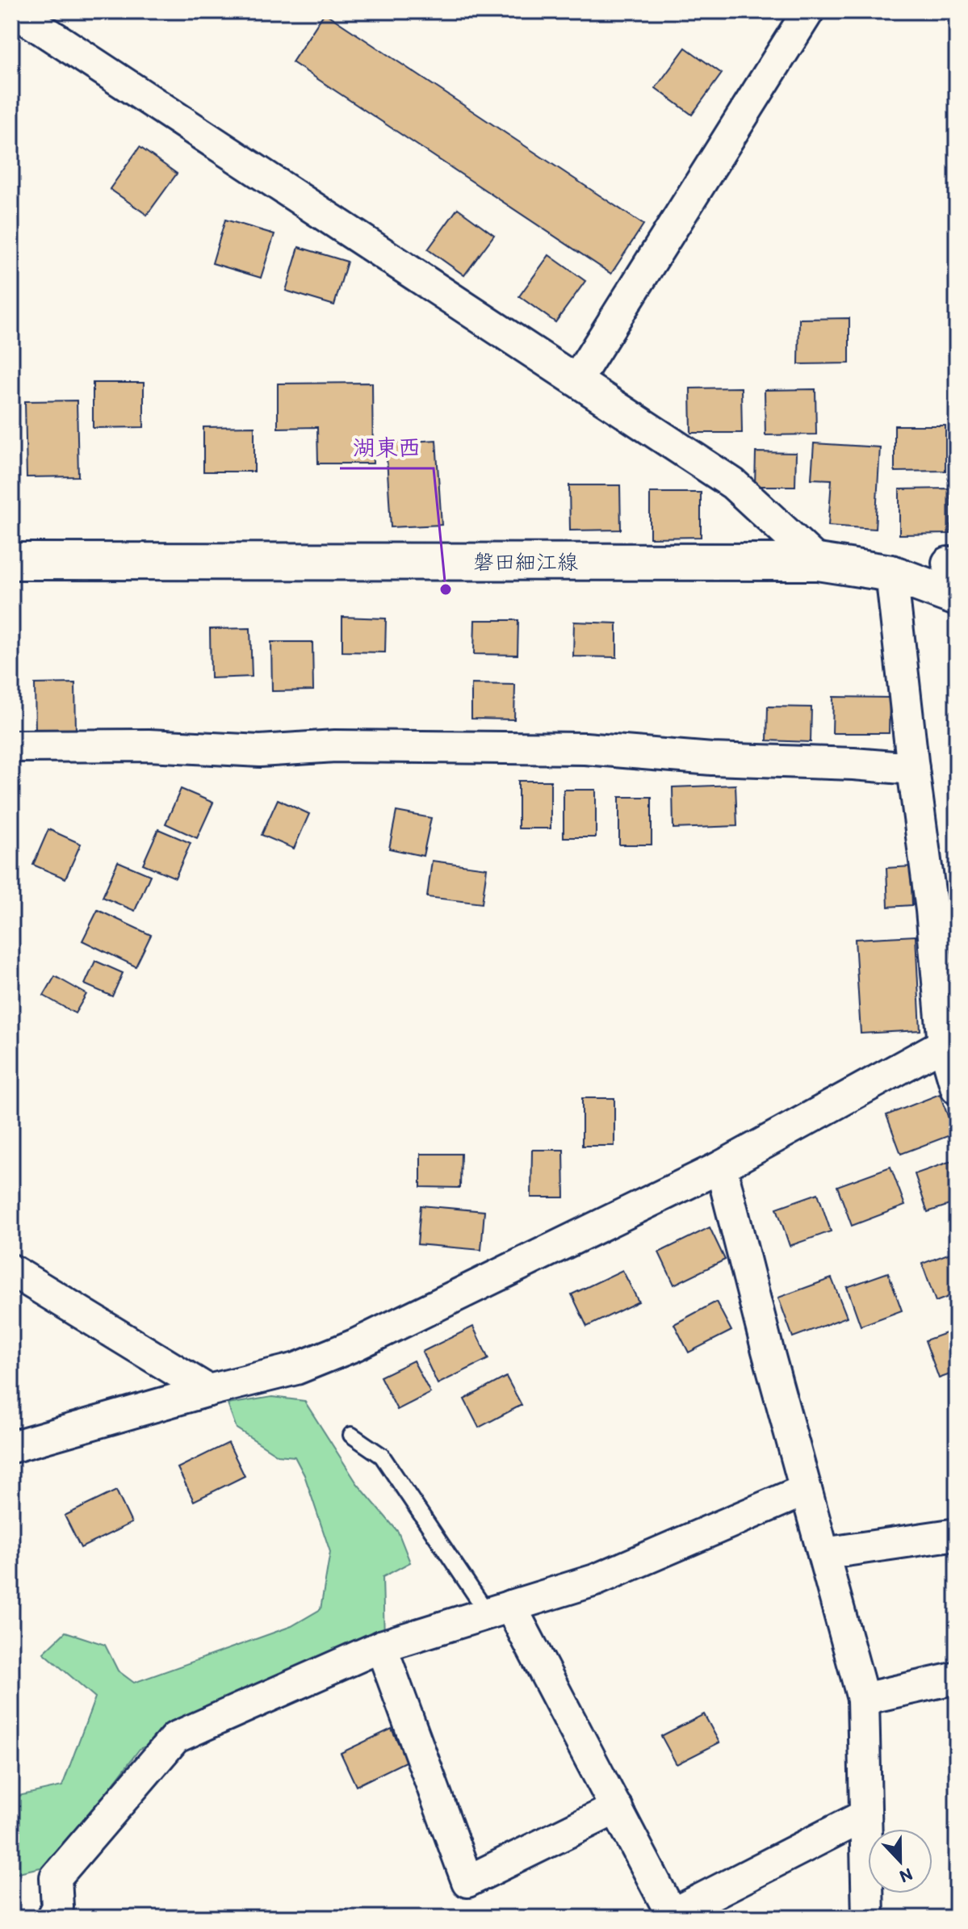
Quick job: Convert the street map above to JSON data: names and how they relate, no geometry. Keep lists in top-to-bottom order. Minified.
{"streets":{"main road":["磐田細江線"]},"places":["湖東西"],"north":"bottom"}
